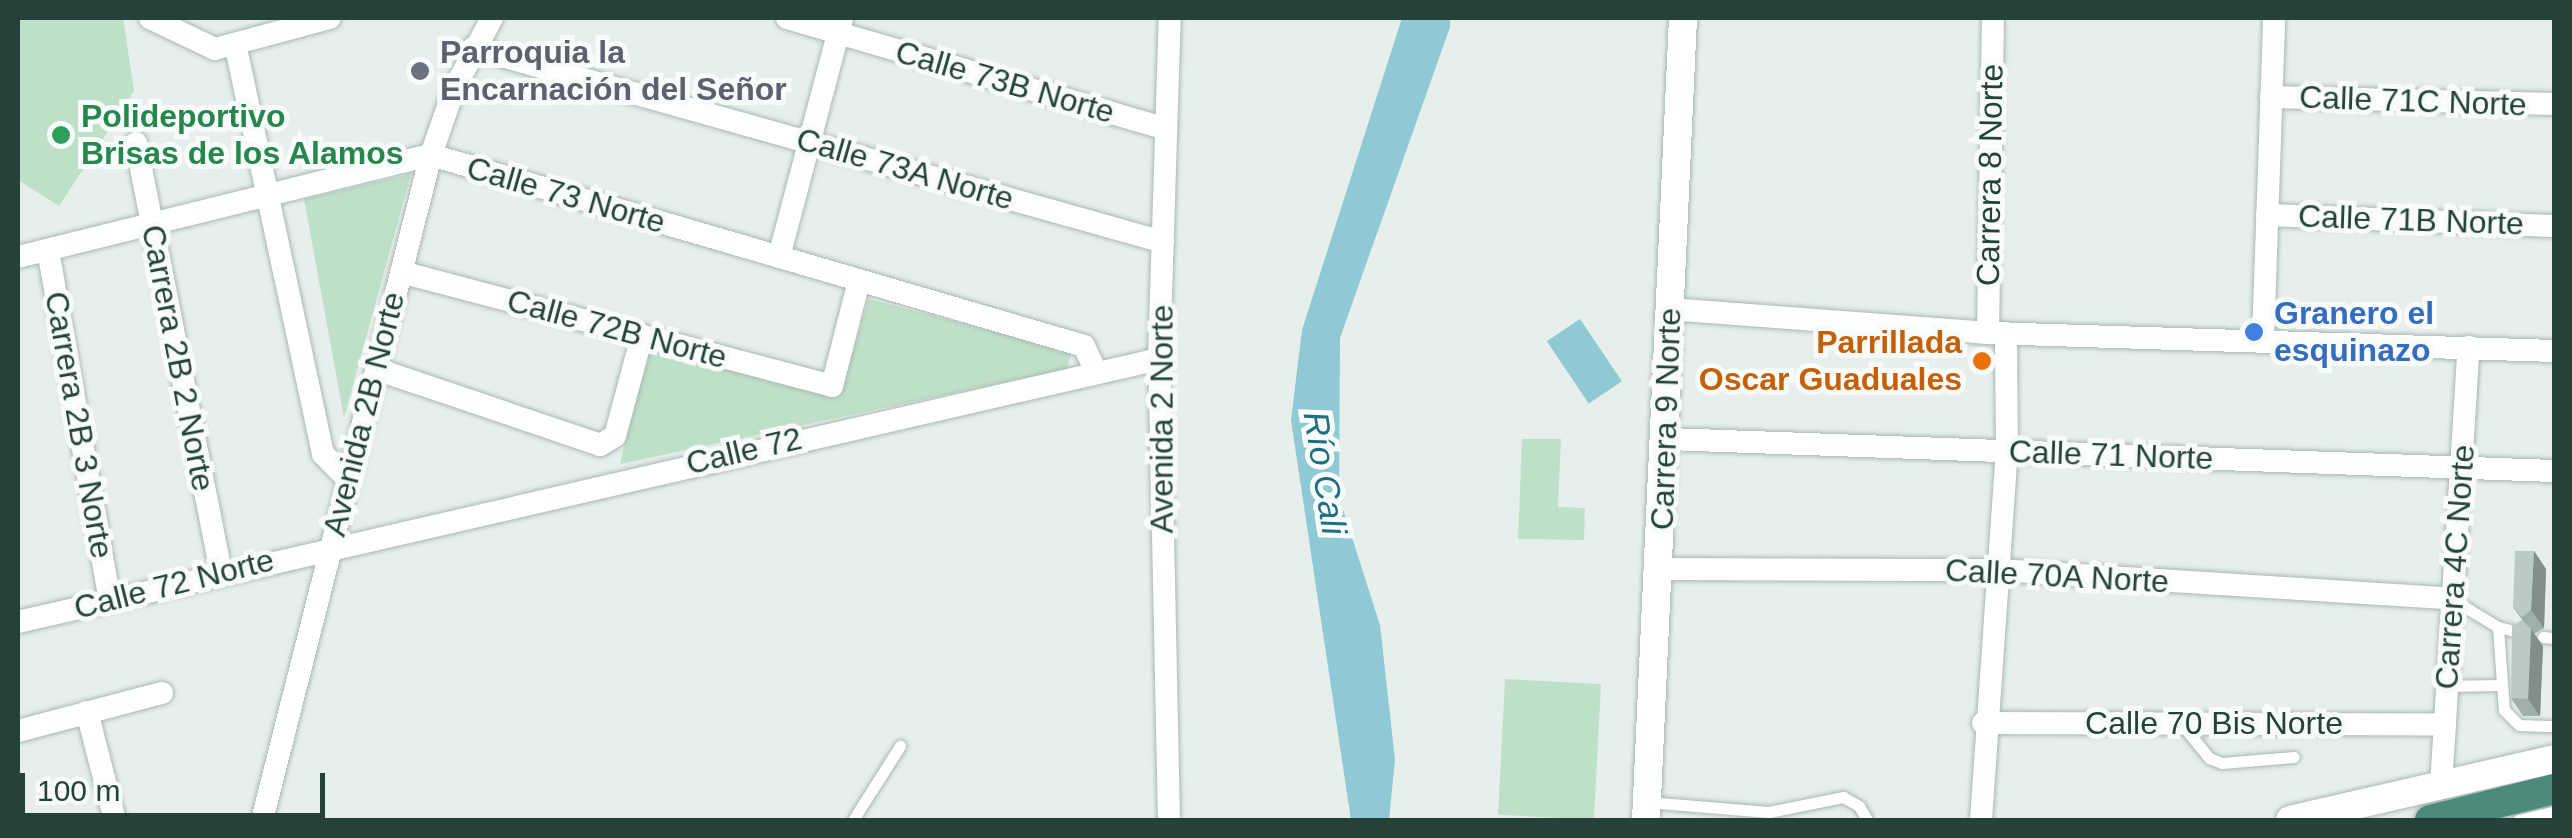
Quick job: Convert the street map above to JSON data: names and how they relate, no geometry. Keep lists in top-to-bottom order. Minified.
{"streets":{"street":["Calle 73B Norte","Calle 71C Norte","Calle 73A Norte","Carrera 8 Norte","Calle 73 Norte","Calle 71B Norte","Calle 72B Norte","Carrera 2B 2 Norte","Avenida 2B Norte","Avenida 2 Norte","Carrera 9 Norte","Carrera 2B 3 Norte","Calle 72","Calle 71 Norte","Carrera 4C Norte","Calle 70A Norte","Calle 72 Norte","Calle 70 Bis Norte"]},"crossings":[["Calle 73B Norte","Avenida 2 Norte"],["Calle 73A Norte","Avenida 2B Norte"],["Calle 73A Norte","Avenida 2 Norte"],["Carrera 8 Norte","Calle 71 Norte"],["Carrera 8 Norte","Calle 70A Norte"],["Carrera 8 Norte","Calle 70 Bis Norte"],["Calle 73 Norte","Calle 72B Norte"],["Calle 73 Norte","Carrera 2B 2 Norte"],["Calle 73 Norte","Avenida 2B Norte"],["Calle 73 Norte","Carrera 2B 3 Norte"],["Calle 73 Norte","Calle 72"],["Calle 72B Norte","Avenida 2B Norte"],["Carrera 2B 2 Norte","Calle 72 Norte"],["Avenida 2B Norte","Calle 72"],["Avenida 2B Norte","Calle 72 Norte"],["Avenida 2 Norte","Calle 72"],["Carrera 9 Norte","Calle 71 Norte"],["Carrera 9 Norte","Calle 70A Norte"],["Carrera 2B 3 Norte","Calle 72 Norte"],["Calle 72","Calle 72 Norte"],["Calle 71 Norte","Carrera 4C Norte"],["Carrera 4C Norte","Calle 70A Norte"],["Carrera 4C Norte","Calle 70 Bis Norte"]],"water":["Río Cali"],"places":["Parroquia la Encarnación del Señor","Polideportivo Brisas de los Alamos","Granero el esquinazo","Parrillada Oscar Guaduales"],"scale_bar":"100 m"}
